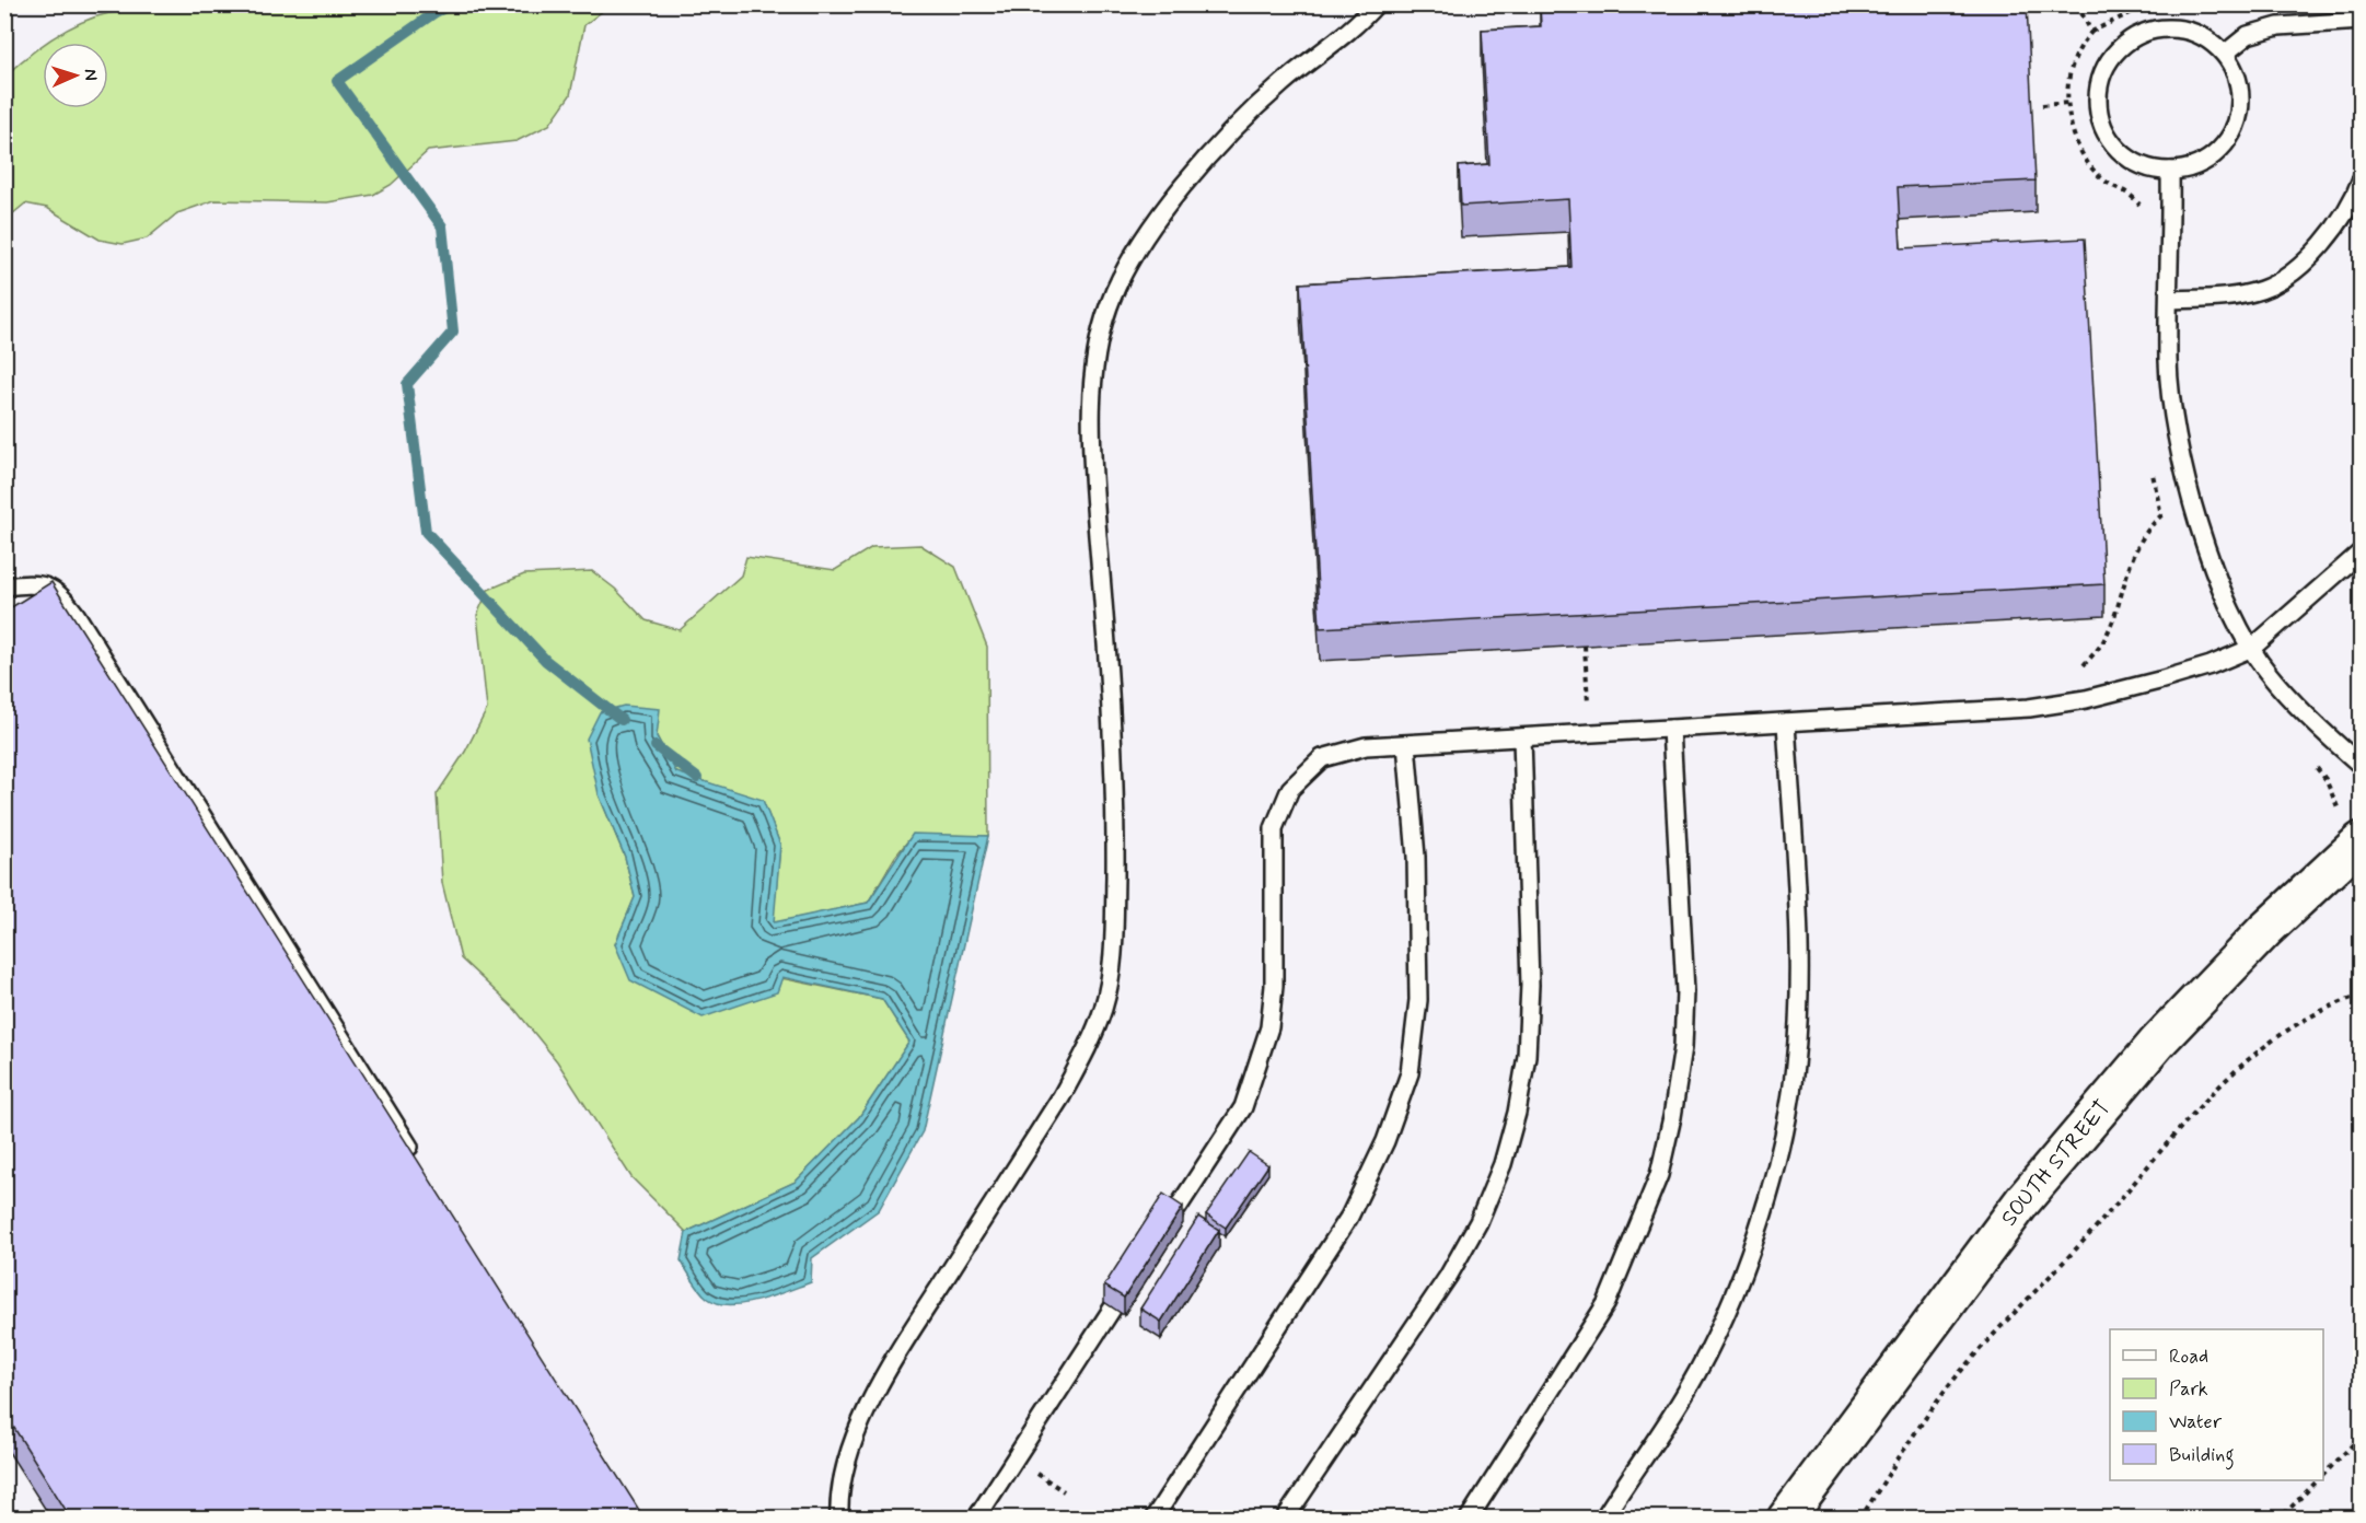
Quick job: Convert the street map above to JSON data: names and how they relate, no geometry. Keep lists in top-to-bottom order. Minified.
{"streets":{"street":["SOUTH STREET"]},"legend":["Road","Park","Water","Building"],"north":"right"}
